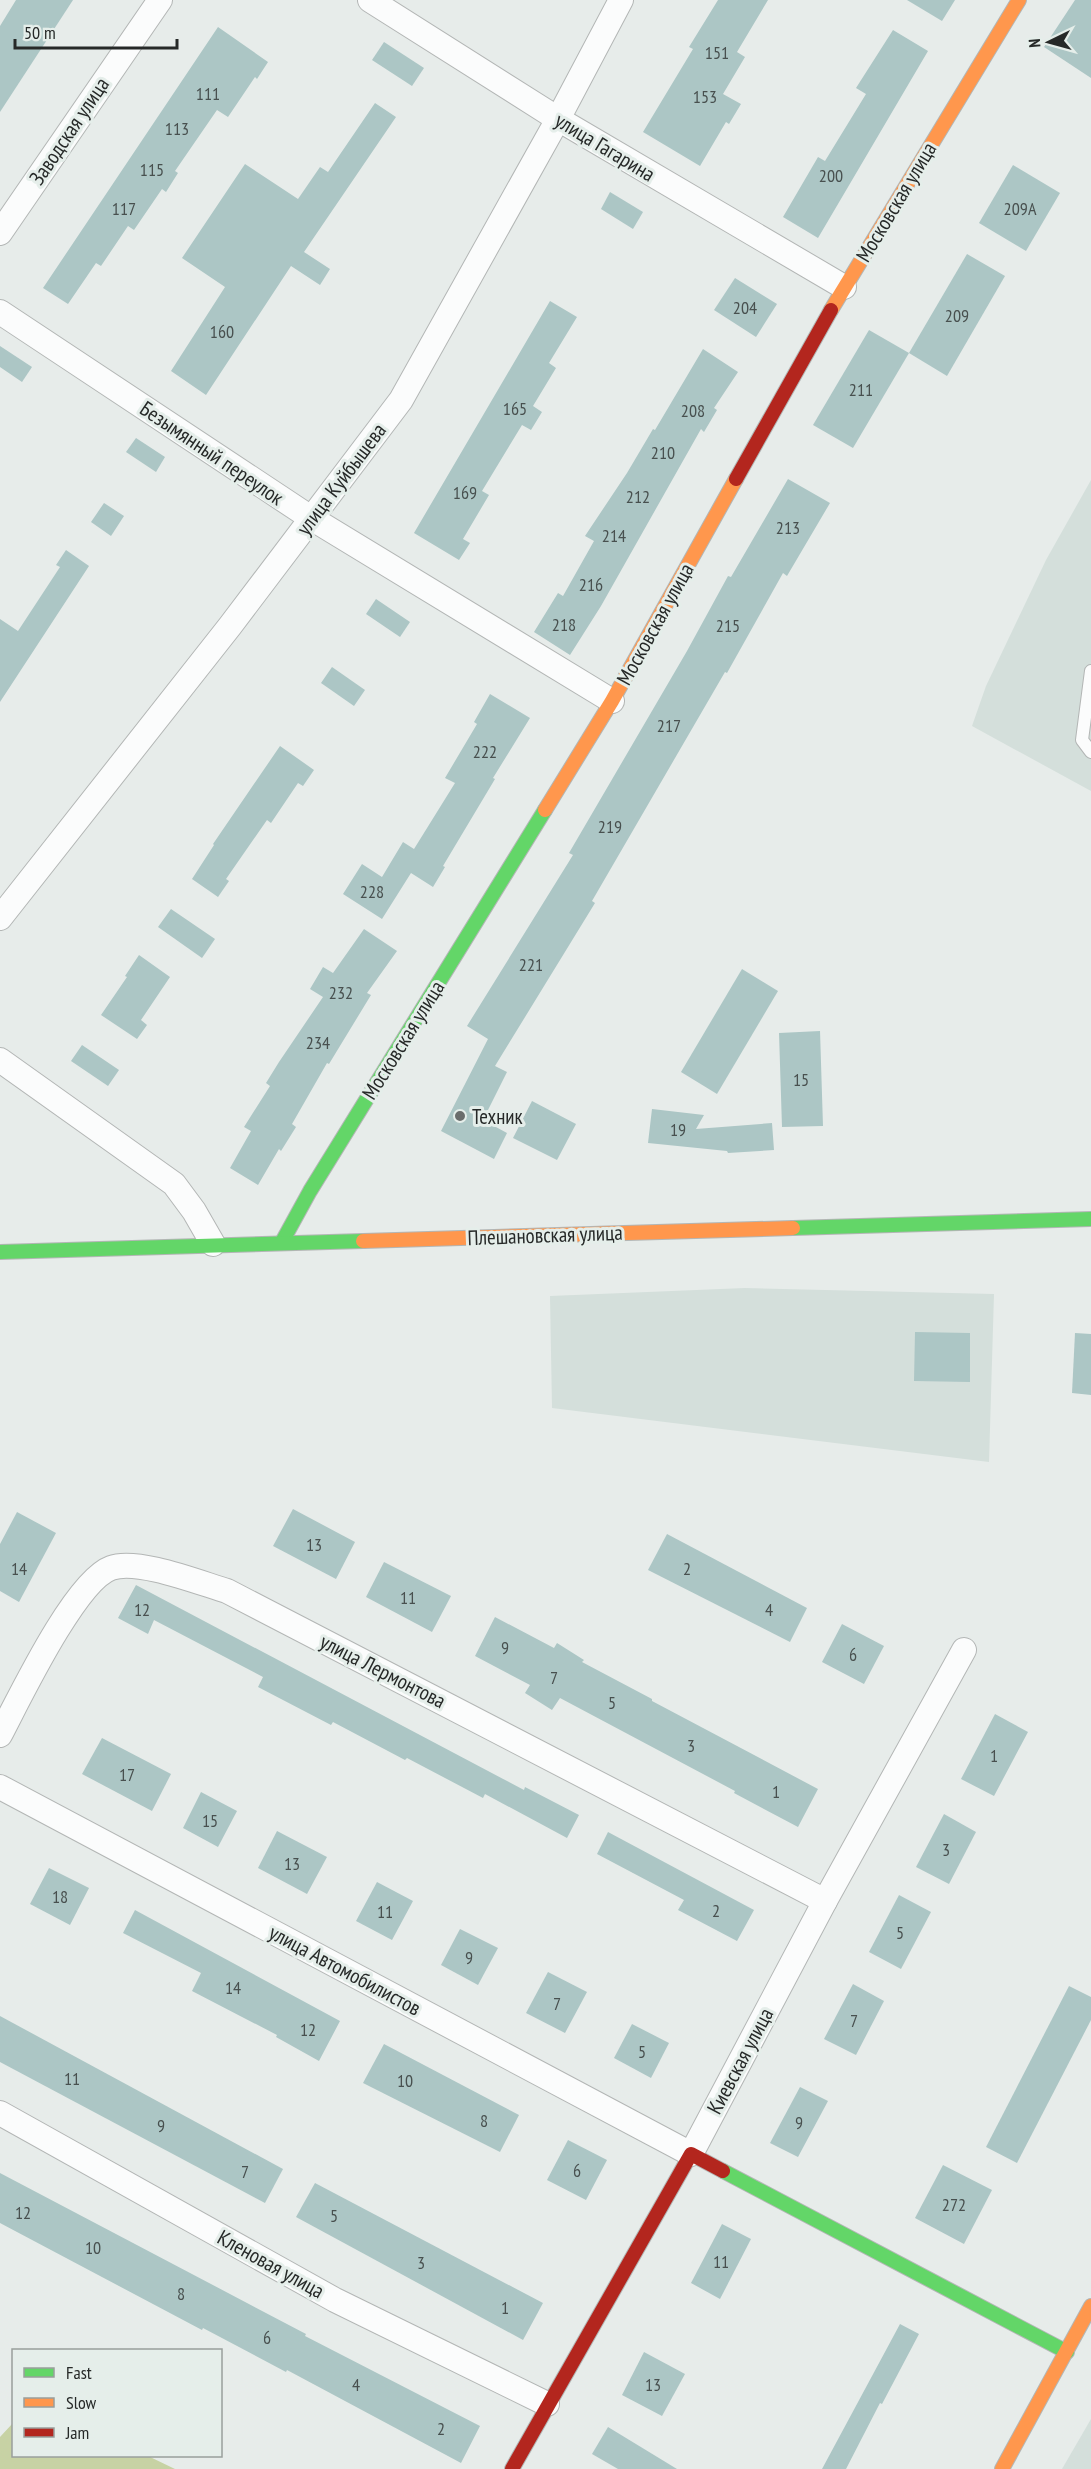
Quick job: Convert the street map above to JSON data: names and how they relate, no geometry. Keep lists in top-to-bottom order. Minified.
{"streets":{"street":["Заводская улица","улица Гагарина","Московская улица","Безымянный переулок","улица Куйбышева","Плешановская улица","улица Лермонтова","улица Автомобилистов","Киевская улица","Кленовая улица"]},"crossings":[["улица Гагарина","Московская улица"],["улица Гагарина","улица Куйбышева"],["Московская улица","Безымянный переулок"],["Московская улица","Плешановская улица"],["Безымянный переулок","улица Куйбышева"],["улица Лермонтова","Киевская улица"],["улица Автомобилистов","Киевская улица"],["Киевская улица","Кленовая улица"]],"places":["Техник"],"house_numbers":["151","111","153","113","115","200","117","209А","204","209","160","211","165","208","210","169","212","213","214","216","218","215","217","222","219","228","221","232","234","15","19","13","14","2","11","12","4","9","6","7","5","3","1","17","1","15","3","13","18","2","11","5","9","14","7","7","12","5","11","10","8","9","9","6","7","272","12","5","10","11","3","8","1","6","4","13","2"],"legend":["Fast","Slow","Jam"],"scale_bar":"50 m","north":"left"}
